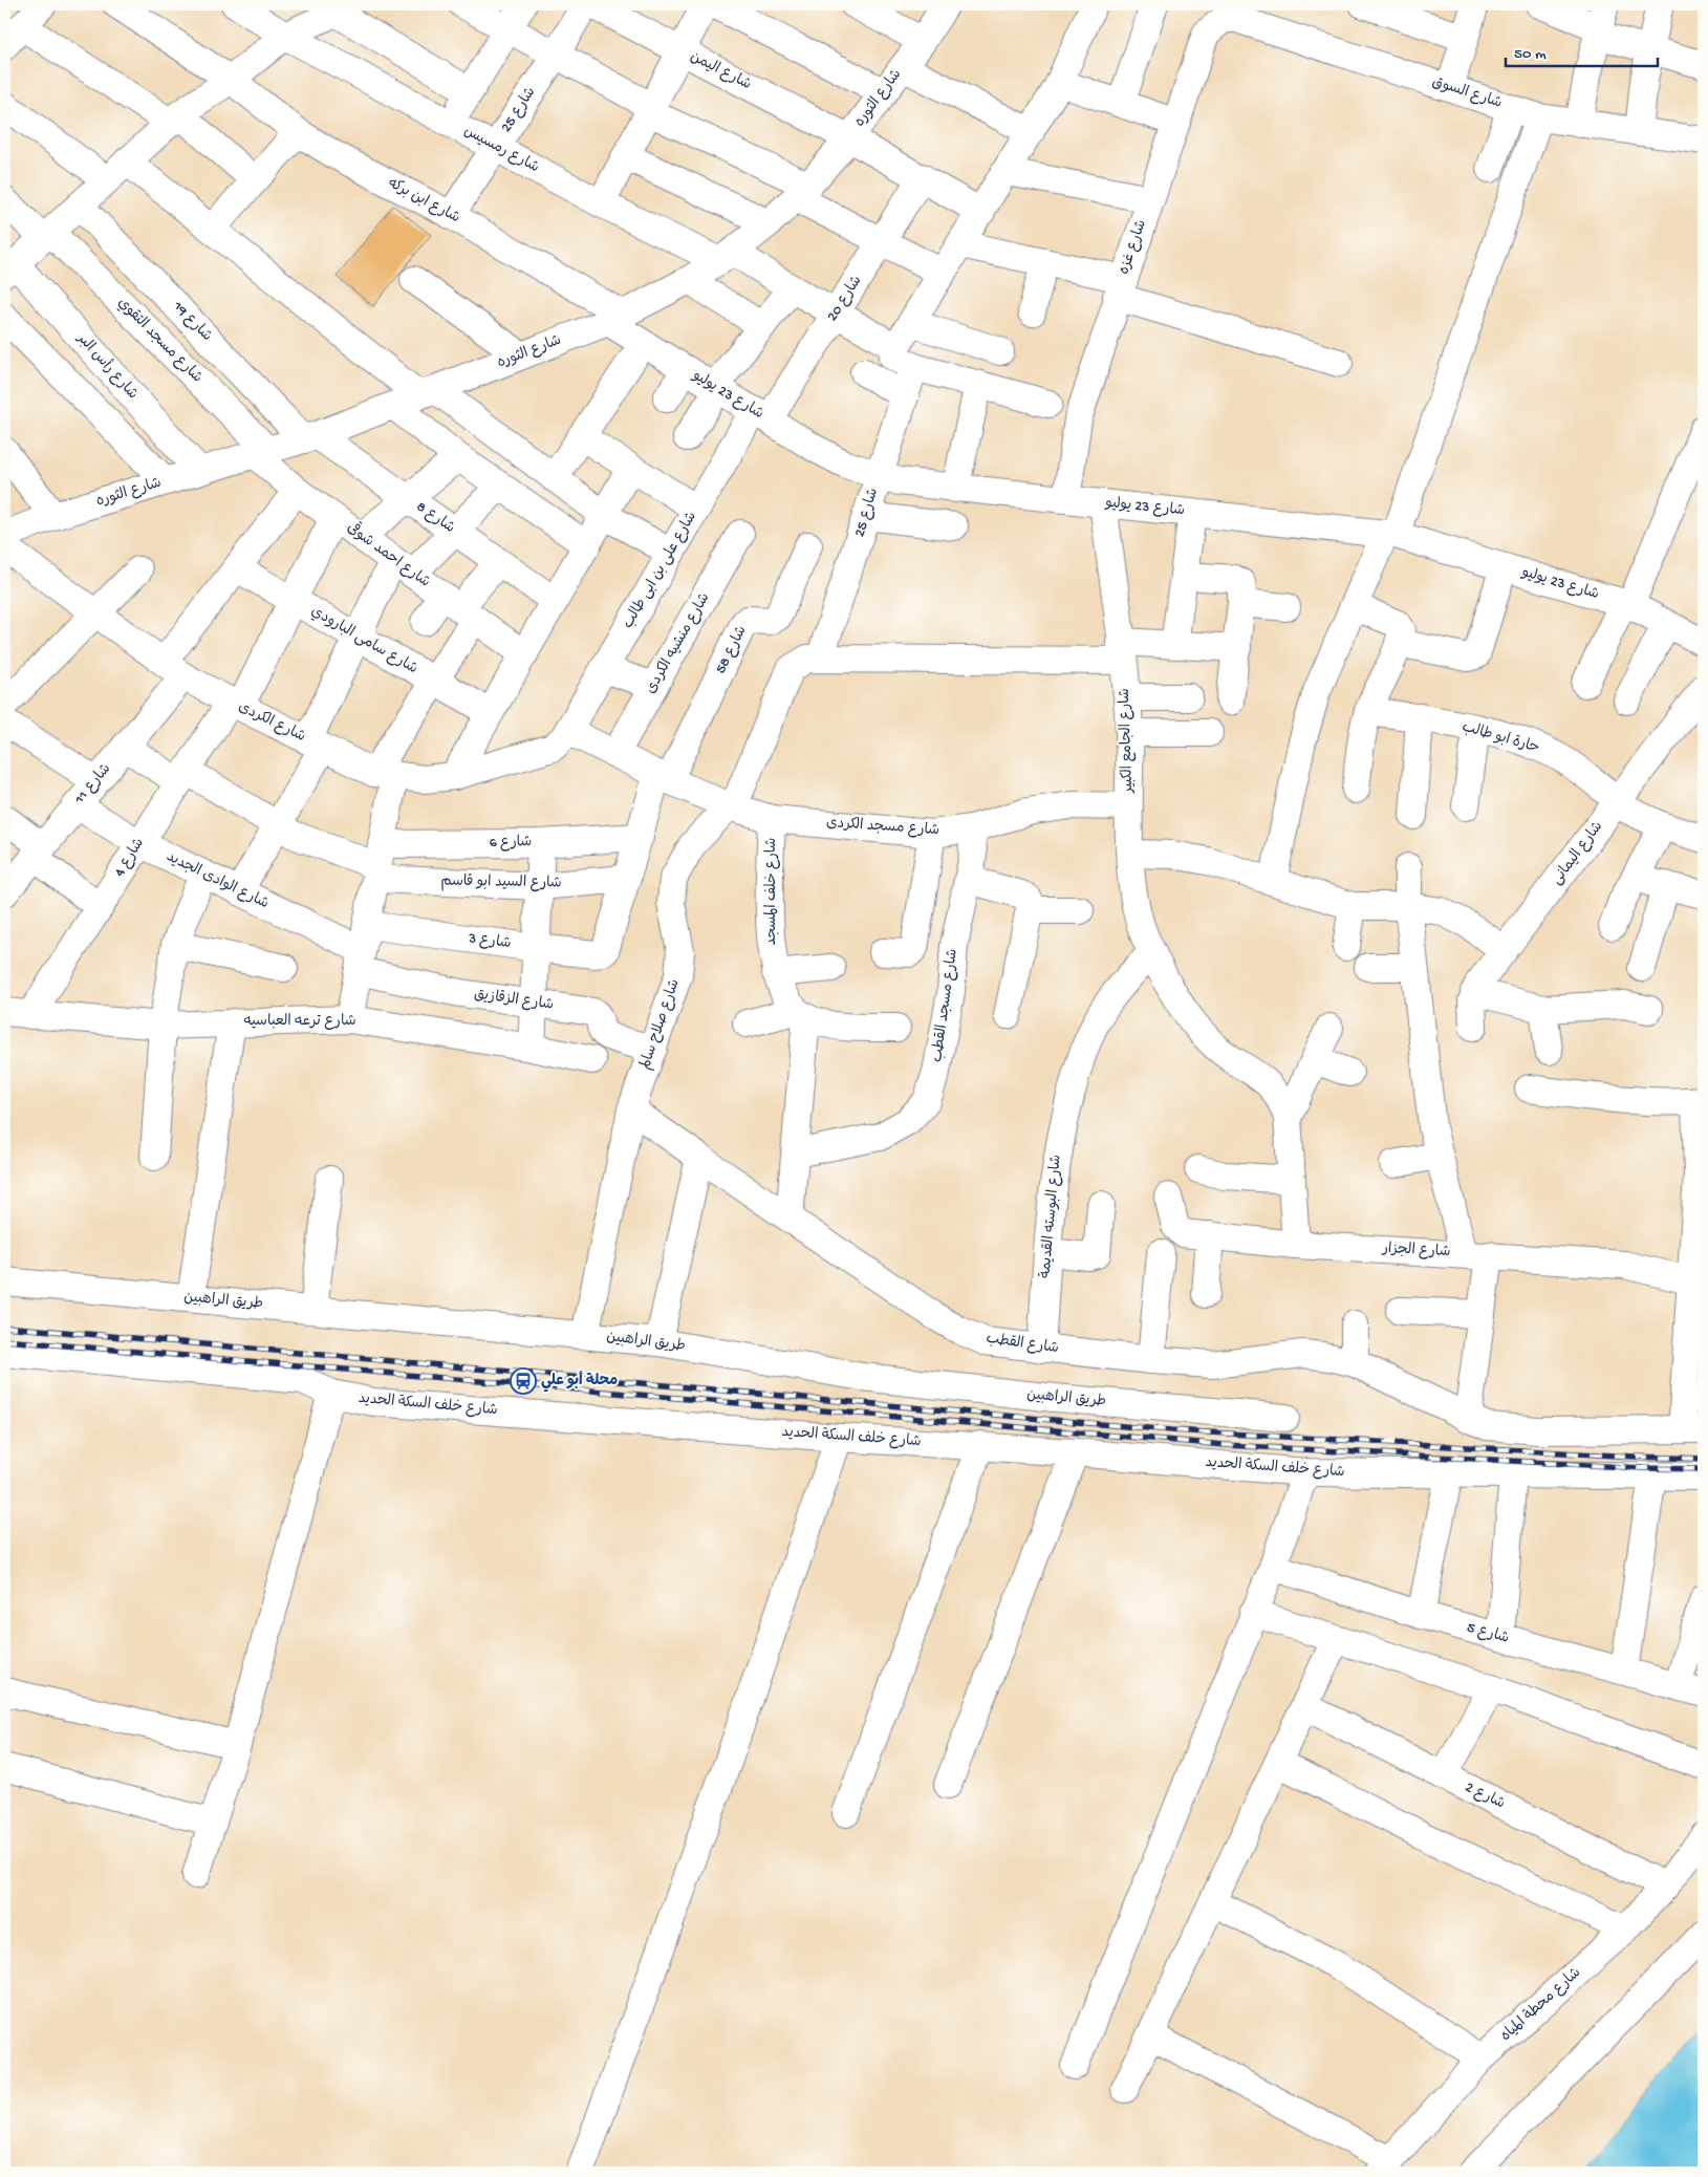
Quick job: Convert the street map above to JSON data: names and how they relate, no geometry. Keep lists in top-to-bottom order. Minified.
{"streets":{"street":["شارع اليمن","شارع السوق","شارع الثوره","شارع 25","شارع رمسيس","شارع ابن بركه","شارع غزه","شارع 20","شارع 19","شارع مسجد التقوي","شارع رأس البر","شارع 23 يوليو","شارع 8","شارع احمد شوقى","شارع على بن ابى طالب","شارع سامى البارودي","شارع منشيه الكردى","شارع 58","شارع الكردى","حارة ابو طالب","شارع الجامع الكبير","شارع 11","شارع مسجد الكردى","شارع 6","شارع اليمانى","شارع 4","شارع الوادى الجديد","شارع السيد ابو قاسم","شارع خلف المسجد","شارع 3","شارع الزقازيق","شارع مسجد القطب","شارع ترعه العباسيه","شارع صلاح سالم","شارع البوسته القديمة","شارع الجزار","طريق الراهبين","شارع القطب","شارع خلف السكة الحديد","شارع 5","شارع 2","شارع محطة المياه"]},"crossings":[["شارع اليمن","شارع الثوره"],["شارع اليمن","شارع 20"],["شارع السوق","شارع غزه"],["شارع الثوره","شارع رمسيس"],["شارع الثوره","شارع ابن بركه"],["شارع الثوره","شارع 19"],["شارع الثوره","شارع مسجد التقوي"],["شارع الثوره","شارع رأس البر"],["شارع الثوره","شارع 23 يوليو"],["شارع الثوره","شارع 8"],["شارع الثوره","شارع احمد شوقى"],["شارع 25","شارع رمسيس"],["شارع 25","شارع ابن بركه"],["شارع 25","شارع 23 يوليو"],["شارع 25","شارع صلاح سالم"],["شارع رمسيس","شارع 20"],["شارع ابن بركه","شارع 23 يوليو"],["شارع غزه","شارع 23 يوليو"],["شارع 20","شارع 23 يوليو"],["شارع 20","شارع على بن ابى طالب"],["شارع 19","شارع 8"],["شارع مسجد التقوي","شارع احمد شوقى"],["شارع 23 يوليو","شارع على بن ابى طالب"],["شارع 23 يوليو","شارع الجامع الكبير"],["شارع احمد شوقى","شارع 11"],["شارع احمد شوقى","شارع 4"],["شارع على بن ابى طالب","شارع الكردى"],["شارع على بن ابى طالب","شارع مسجد الكردى"],["شارع سامى البارودي","شارع 11"],["شارع سامى البارودي","شارع 4"],["شارع منشيه الكردى","شارع مسجد الكردى"],["شارع 58","شارع مسجد الكردى"],["شارع الكردى","شارع 11"],["شارع الكردى","شارع مسجد الكردى"],["شارع الكردى","شارع 4"],["حارة ابو طالب","شارع اليمانى"],["شارع الجامع الكبير","شارع مسجد الكردى"],["شارع الجامع الكبير","شارع البوسته القديمة"],["شارع 11","شارع الوادى الجديد"],["شارع مسجد الكردى","شارع خلف المسجد"],["شارع مسجد الكردى","شارع مسجد القطب"],["شارع مسجد الكردى","شارع صلاح سالم"],["شارع 6","شارع السيد ابو قاسم"],["شارع 4","شارع الوادى الجديد"],["شارع 4","شارع ترعه العباسيه"],["شارع الوادى الجديد","شارع 3"],["شارع الوادى الجديد","شارع الزقازيق"],["شارع السيد ابو قاسم","شارع 3"],["شارع 3","شارع الزقازيق"],["شارع الزقازيق","شارع صلاح سالم"],["شارع صلاح سالم","طريق الراهبين"],["شارع صلاح سالم","شارع القطب"],["شارع البوسته القديمة","شارع القطب"],["شارع 2","شارع محطة المياه"]],"places":{"station":["محلة أبو علي"]},"scale_bar":"50 m"}
